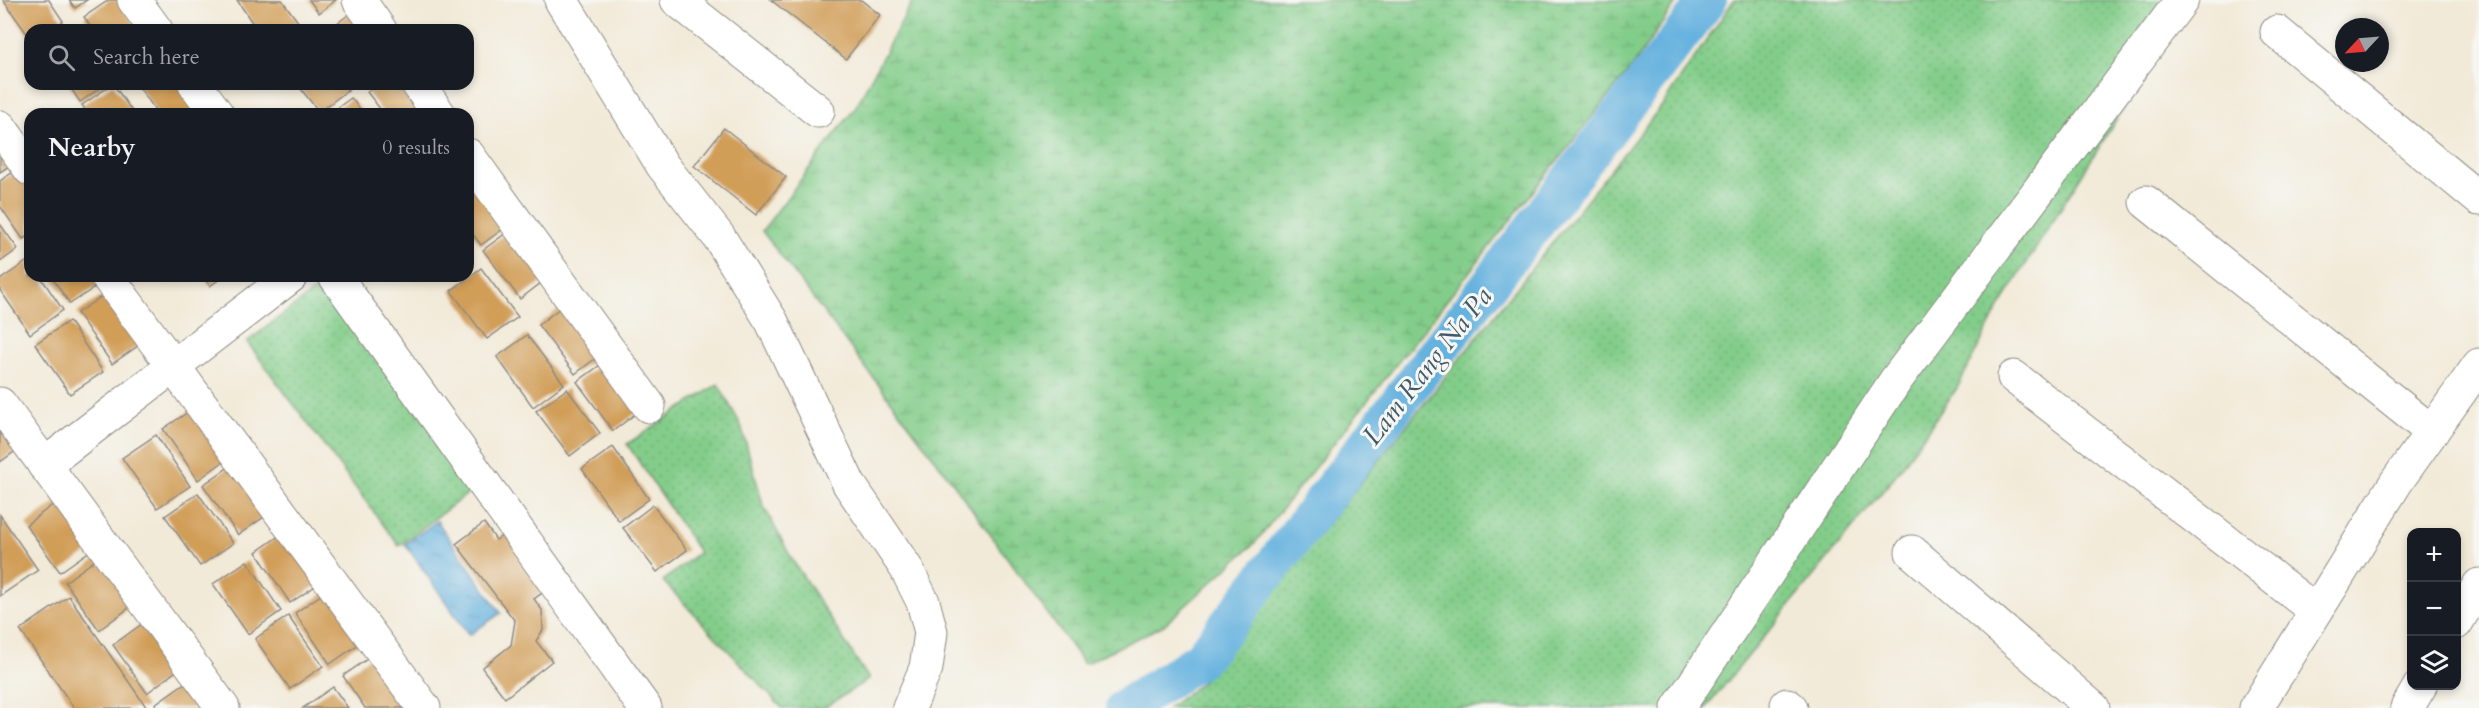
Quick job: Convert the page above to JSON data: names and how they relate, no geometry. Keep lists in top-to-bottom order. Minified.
{"water":["Lam Rang Na Pa"],"north":"bottom left","page":{"search":"Search here","heading":["Nearby","0 results"],"map_buttons":["+","−"]}}
